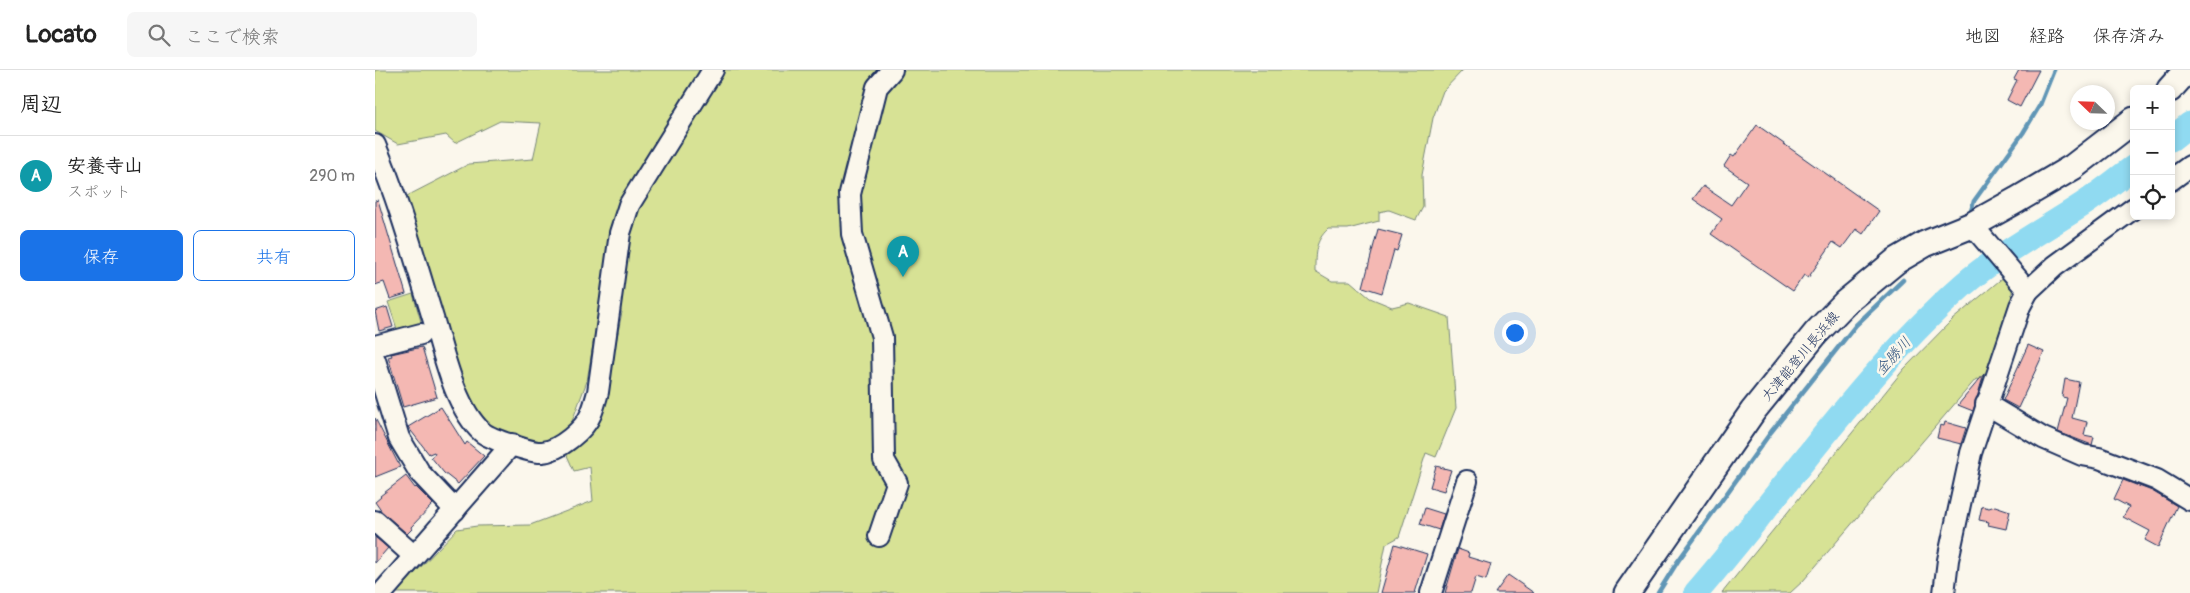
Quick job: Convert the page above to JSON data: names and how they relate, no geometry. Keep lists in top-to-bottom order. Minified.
{"streets":{"main road":["大津能登川長浜線"]},"water":["金勝川"],"north":"top left","page":{"header":"Locato","search":"ここで検索","nav":["地図","経路","保存済み"],"heading":"周辺","map_buttons":["+","−"],"list":[{"mark":"A","name":"安養寺山","note":"スポット","value":"290 m"}],"buttons":["保存","共有"],"pins":"A"}}
